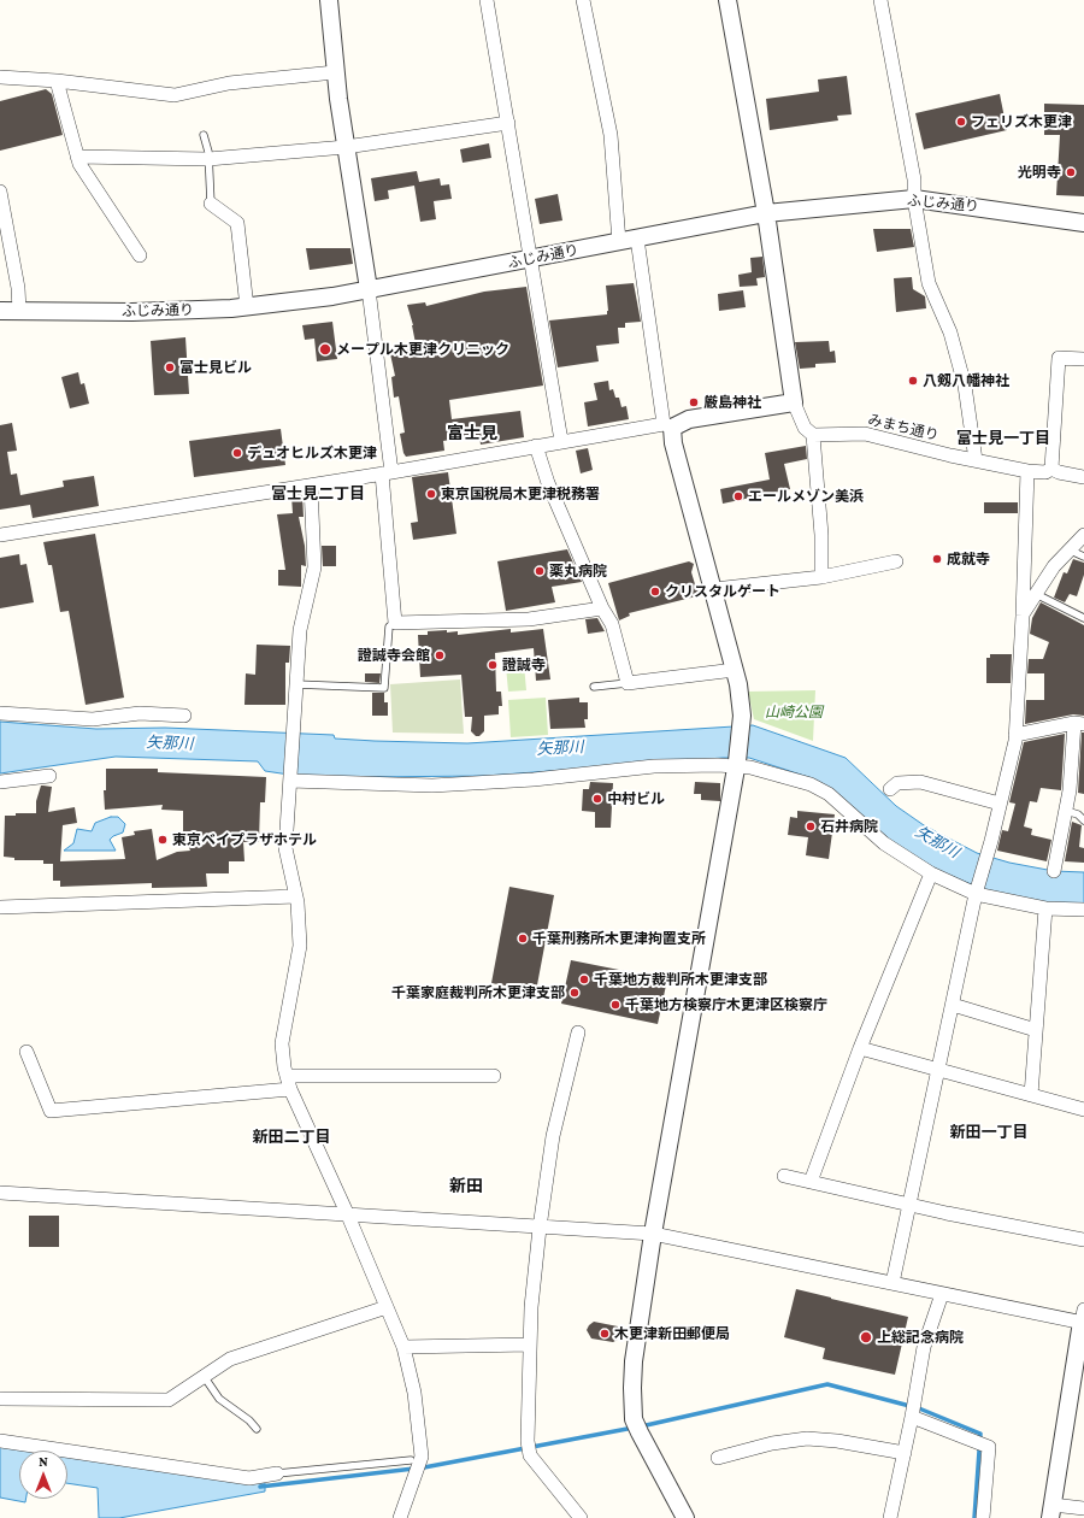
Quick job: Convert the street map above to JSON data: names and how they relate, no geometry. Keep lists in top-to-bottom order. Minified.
{"streets":{"street":["ふじみ通り","みまち通り"]},"districts":["富士見","富士見一丁目","富士見二丁目","新田一丁目","新田二丁目","新田"],"water":["矢那川"],"parks":["山崎公園"],"places":["フェリズ木更津","光明寺","メープル木更津クリニック","富士見ビル","八剱八幡神社","厳島神社","デュオヒルズ木更津","東京国税局木更津税務署","エールメゾン美浜","成就寺","薬丸病院","クリスタルゲート","證誠寺会館","證誠寺","中村ビル","石井病院","東京ベイプラザホテル","千葉刑務所木更津拘置支所","千葉地方裁判所木更津支部","千葉家庭裁判所木更津支部","千葉地方検察庁木更津区検察庁","木更津新田郵便局","上総記念病院"],"north":"top"}
